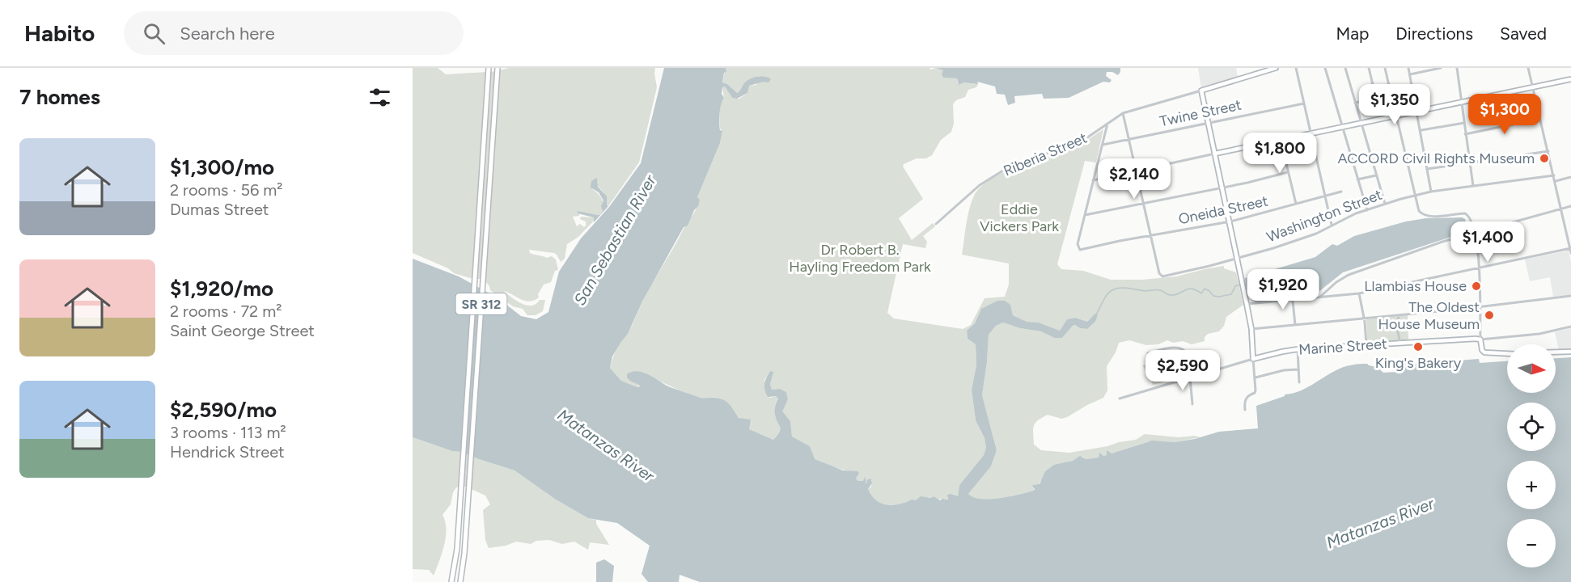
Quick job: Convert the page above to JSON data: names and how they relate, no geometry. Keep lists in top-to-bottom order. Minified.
{"streets":{"main road":["SR 312"],"street":["Twine Street","Riberia Street","Oneida Street","Washington Street","Marine Street"]},"crossings":[["Oneida Street","Washington Street"]],"water":["San Sebastian River","Matanzas River"],"parks":["Eddie Vickers Park","Dr Robert B. Hayling Freedom Park"],"places":["ACCORD Civil Rights Museum","Llambias House","The Oldest House Museum","King's Bakery"],"north":"right","page":{"header":"Habito","search":"Search here","nav":["Map","Directions","Saved"],"heading":"7 homes","price":["$1,350","$1,300","$1,800","$2,140","$1,400","$1,920","$2,590"],"list":[{"name":"$1,300/mo","note":"2 rooms · 56 m² · Dumas Street"},{"name":"$1,920/mo","note":"2 rooms · 72 m² · Saint George Street"},{"name":"$2,590/mo","note":"3 rooms · 113 m² · Hendrick Street"}],"map_buttons":["+","−"]}}
